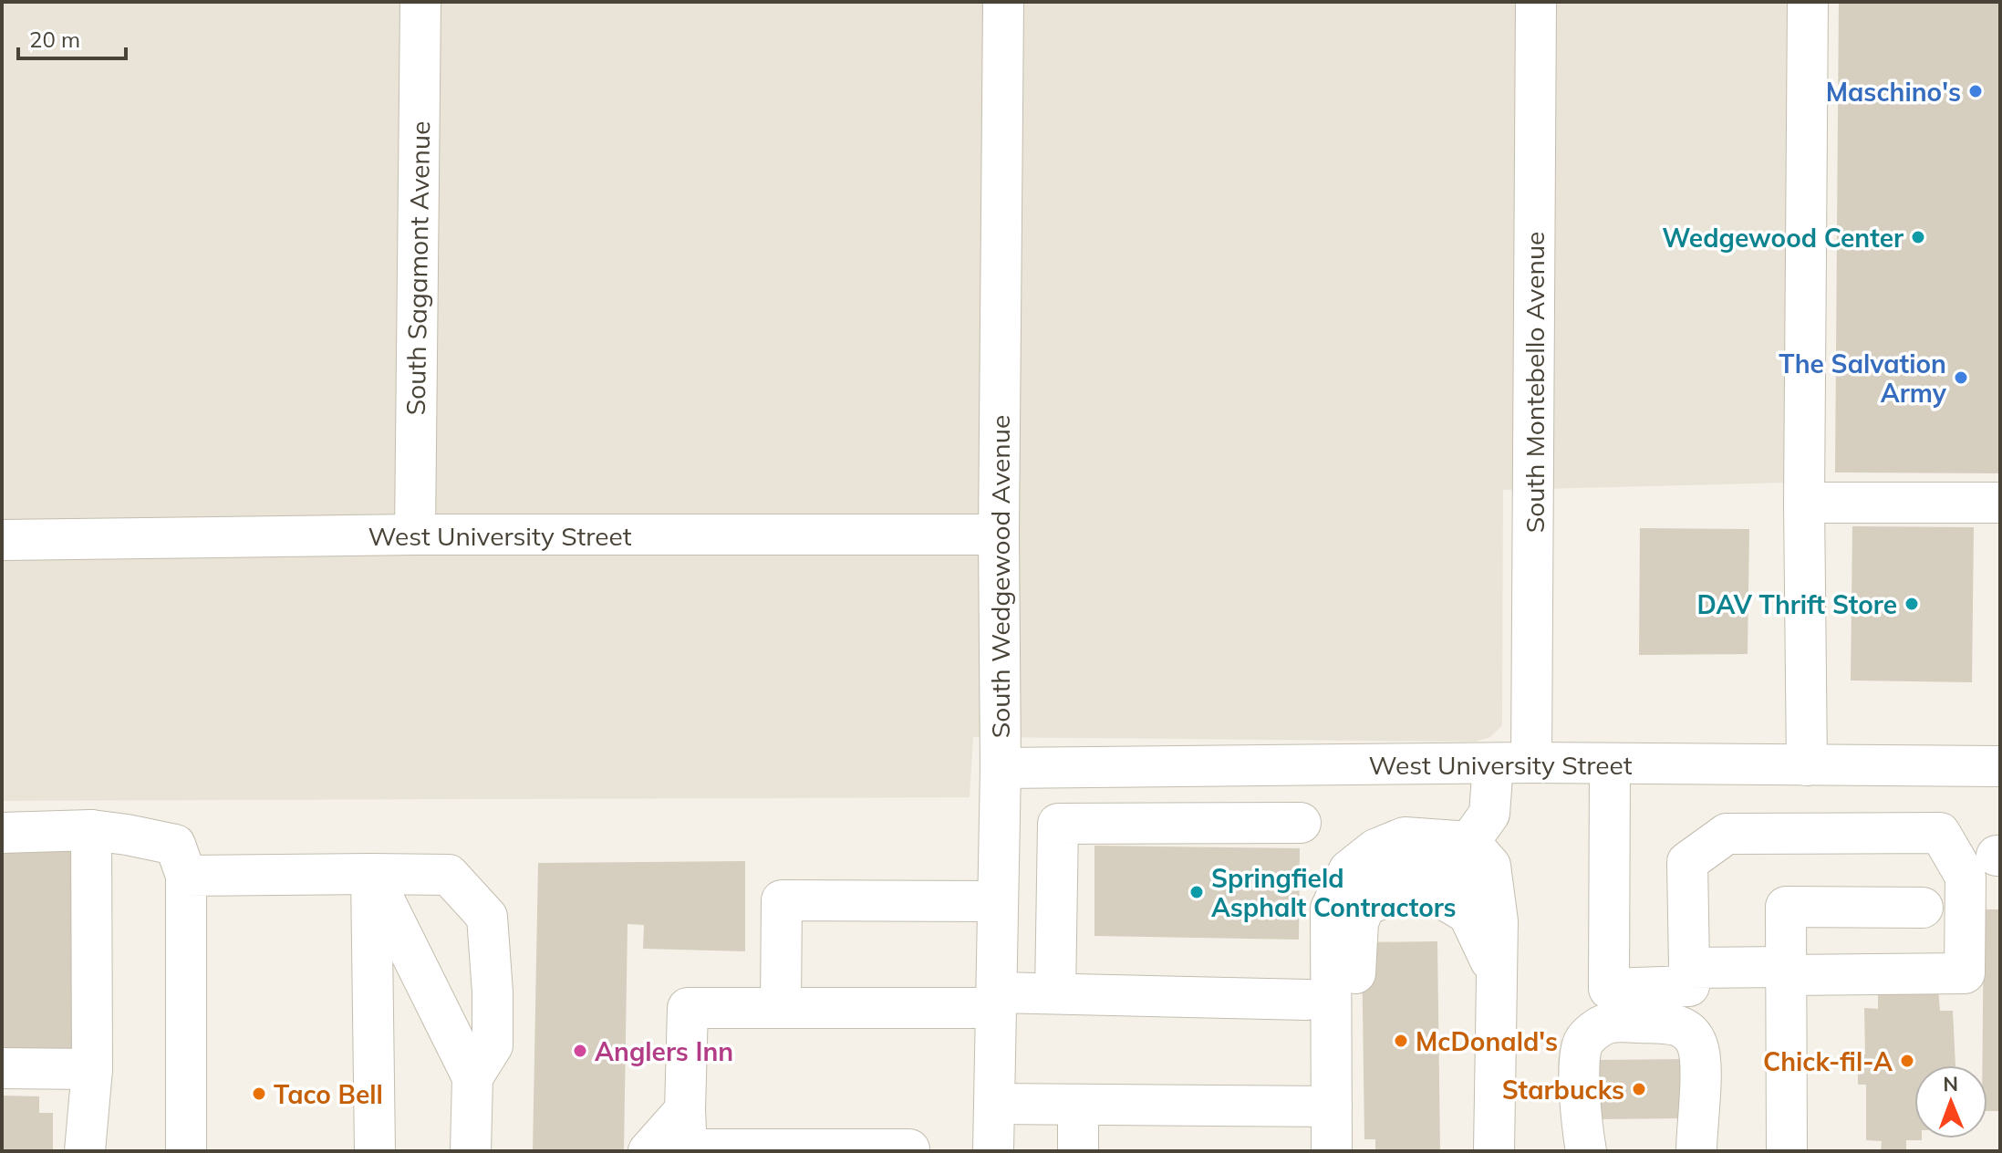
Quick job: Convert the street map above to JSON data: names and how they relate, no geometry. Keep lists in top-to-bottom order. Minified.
{"streets":{"street":["South Sagamont Avenue","South Montebello Avenue","West University Street","South Wedgewood Avenue"]},"crossings":[["South Sagamont Avenue","West University Street"],["South Montebello Avenue","West University Street"],["West University Street","South Wedgewood Avenue"]],"places":["Maschino's","Wedgewood Center","The Salvation Army","DAV Thrift Store","Springfield Asphalt Contractors","McDonald's","Anglers Inn","Chick-fil-A","Starbucks","Taco Bell"],"scale_bar":"20 m","north":"top"}
